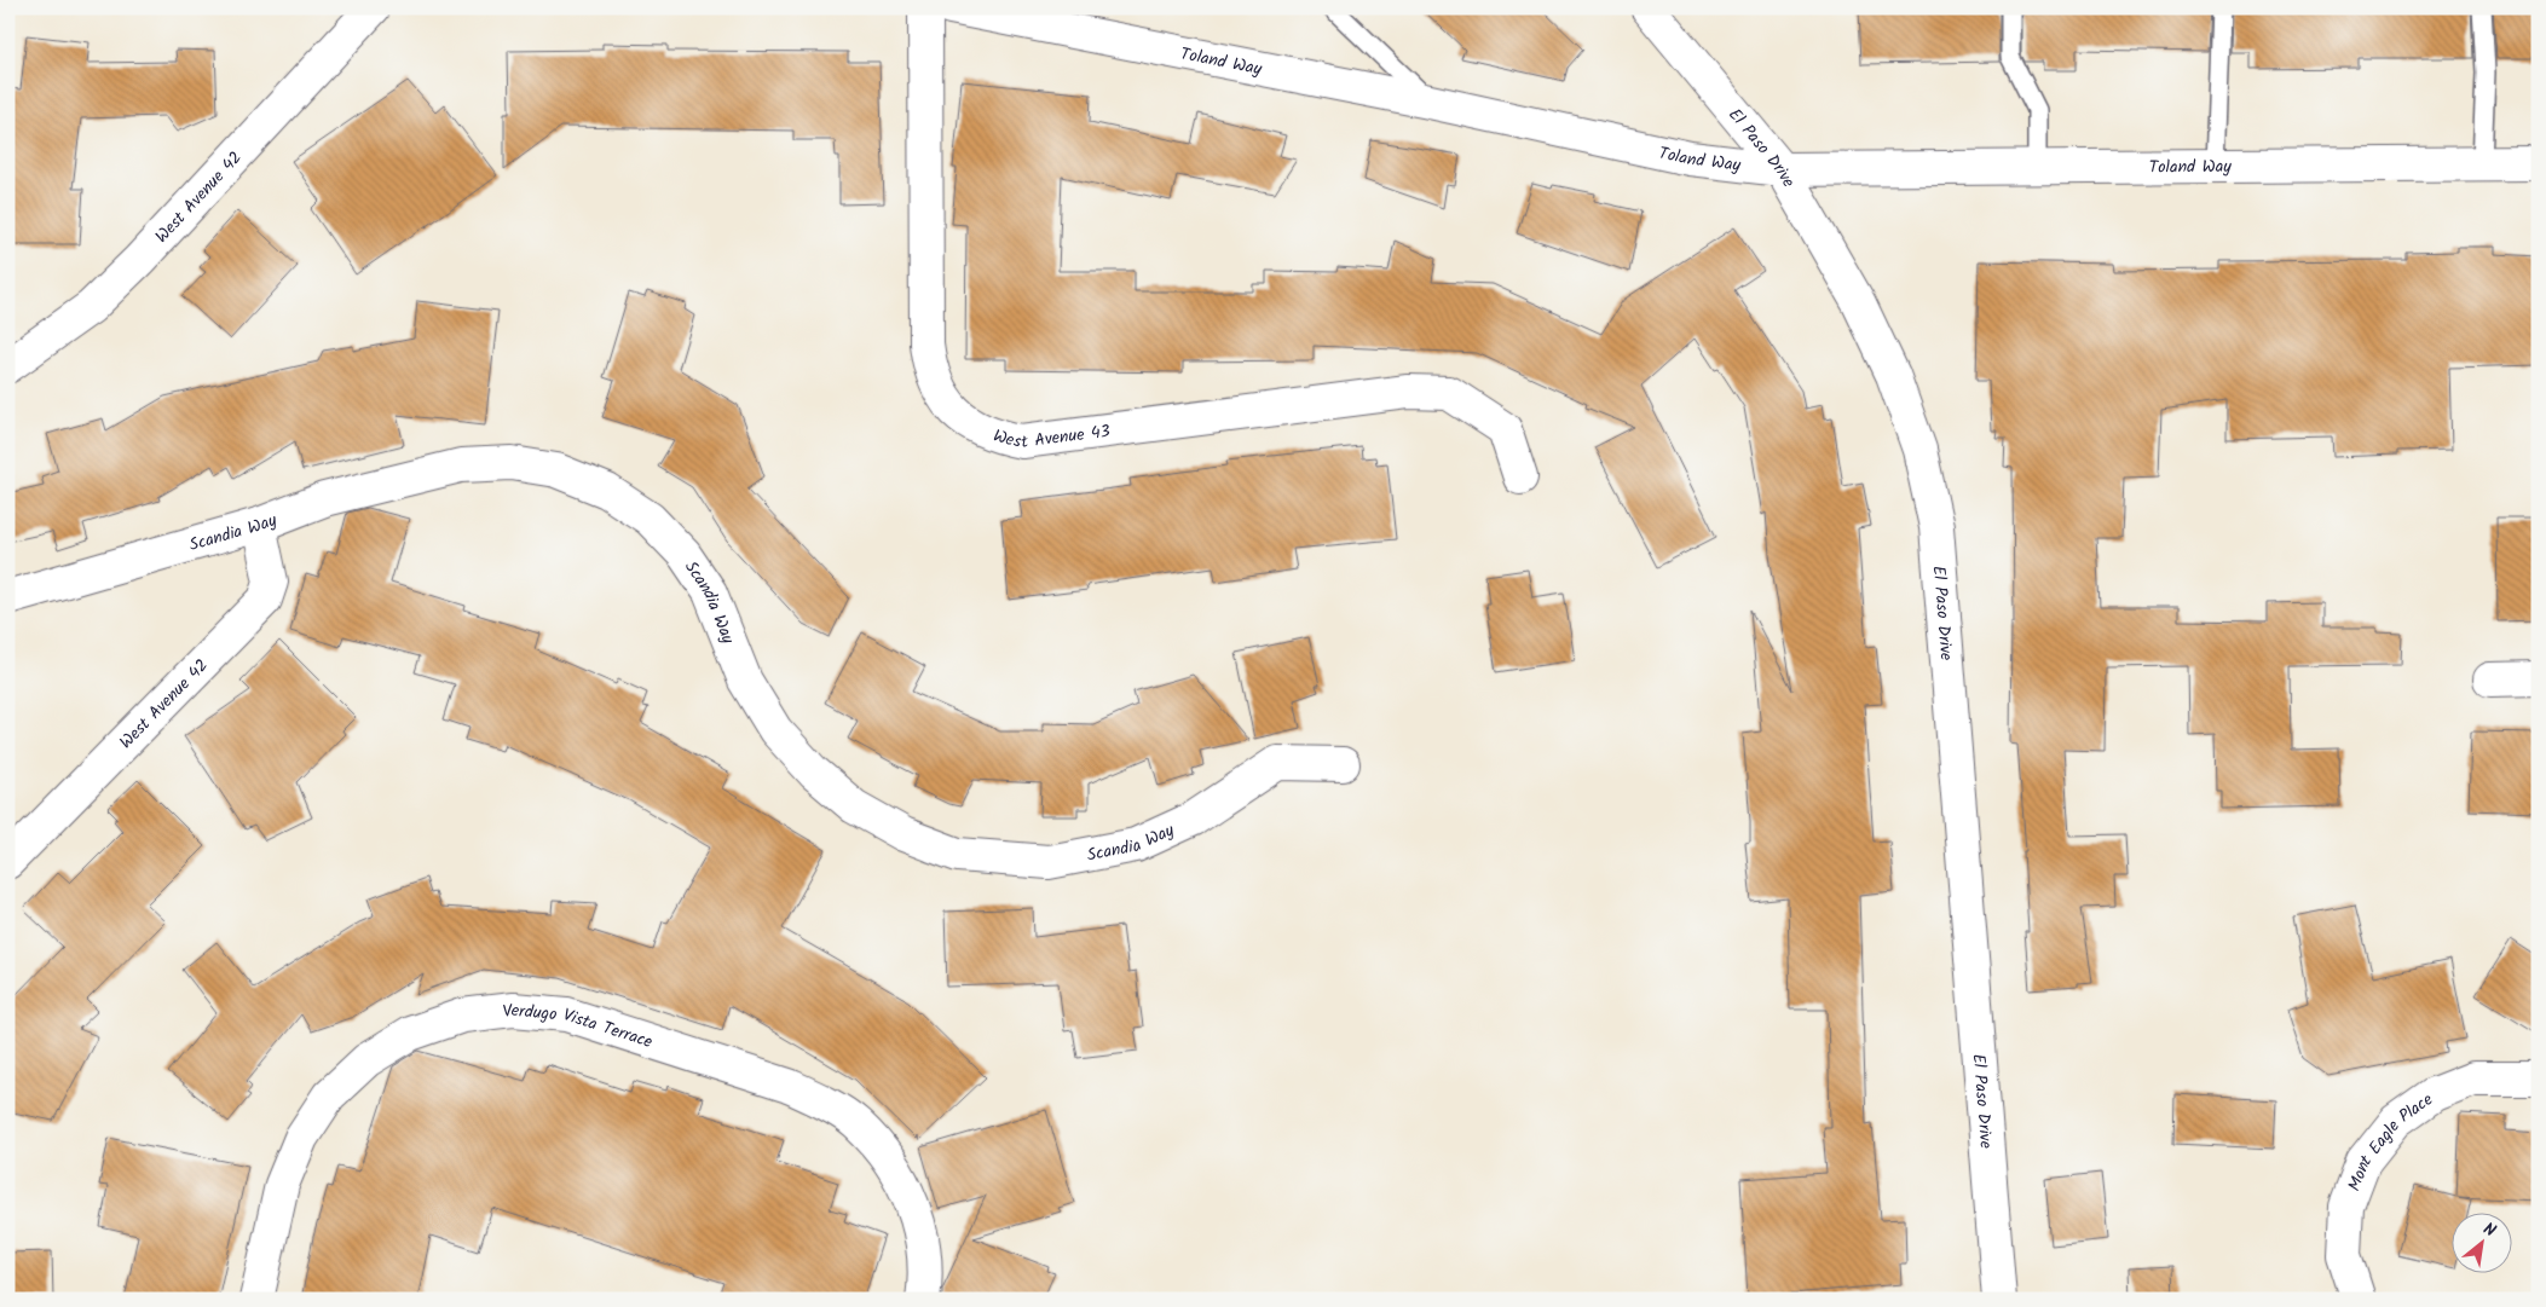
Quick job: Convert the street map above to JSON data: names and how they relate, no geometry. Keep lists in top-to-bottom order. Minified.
{"streets":{"street":["Toland Way","El Paso Drive","West Avenue 42","West Avenue 43","Scandia Way","Verdugo Vista Terrace","Mont Eagle Place"]},"crossings":[["Toland Way","El Paso Drive"],["West Avenue 42","Scandia Way"]],"north":"top right"}
